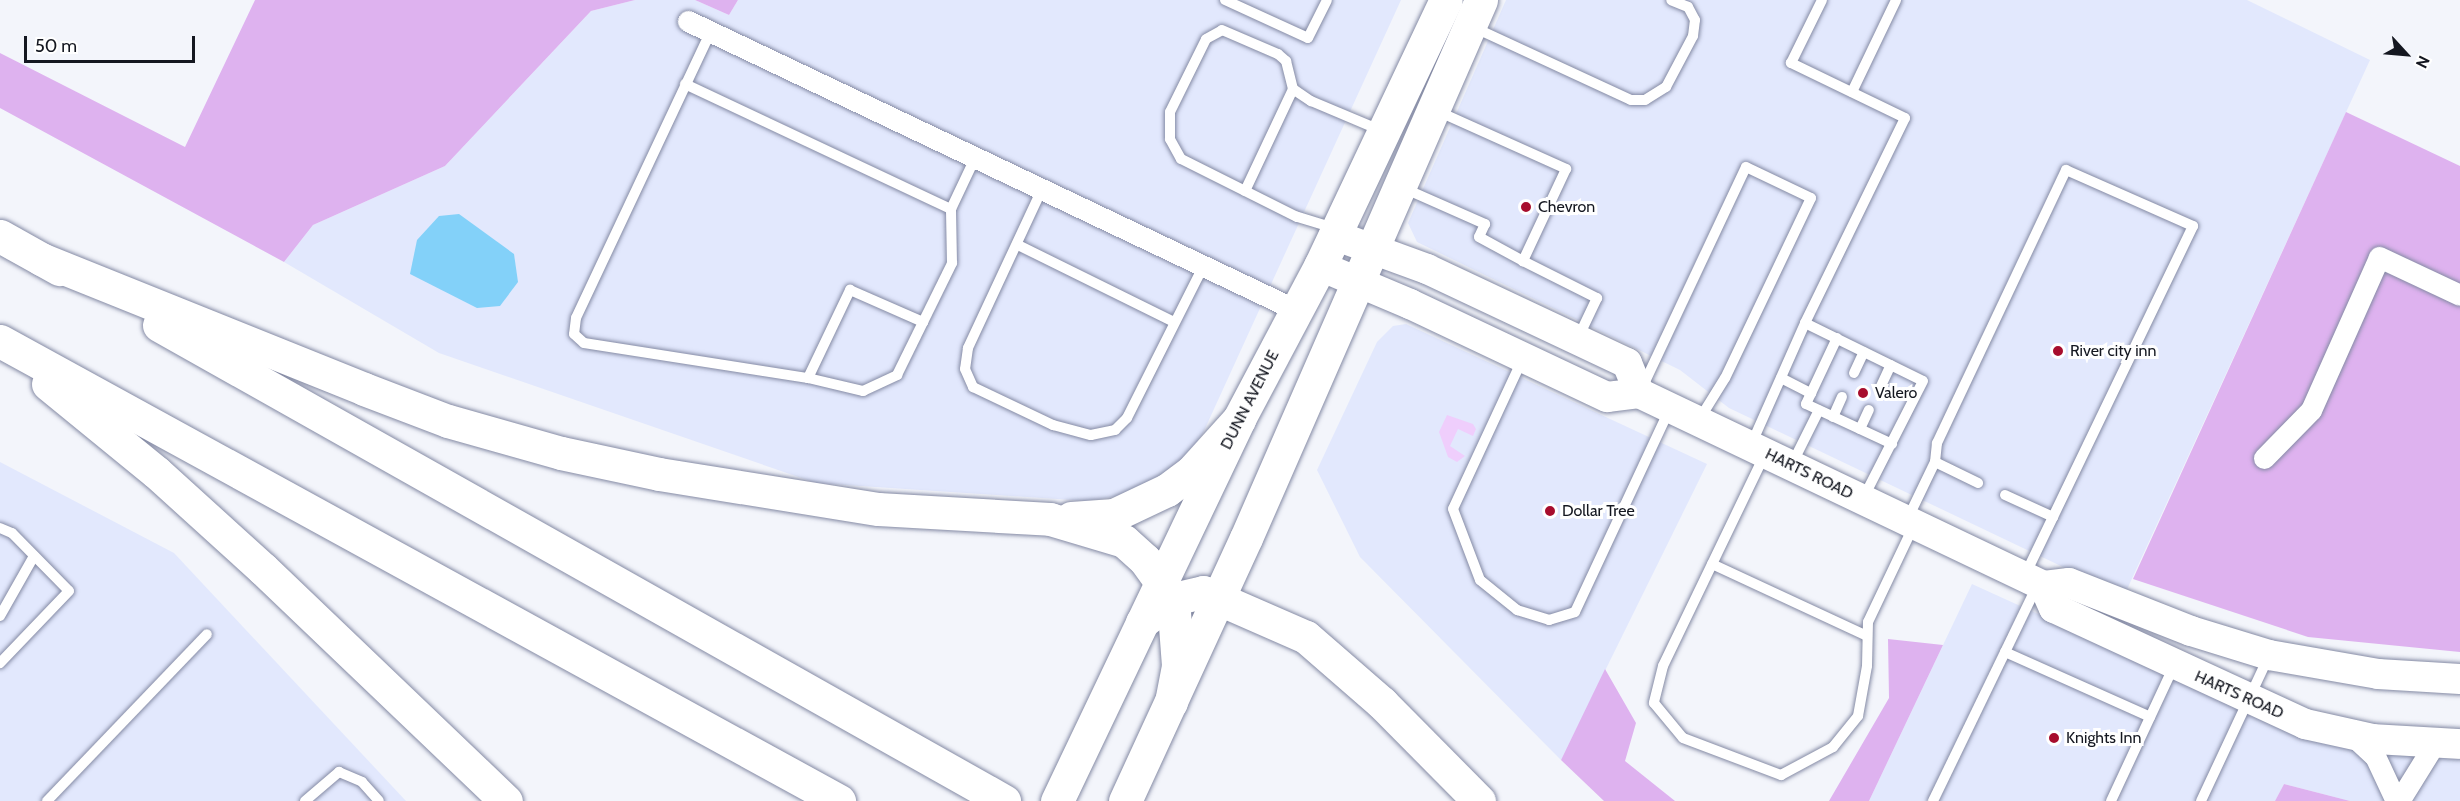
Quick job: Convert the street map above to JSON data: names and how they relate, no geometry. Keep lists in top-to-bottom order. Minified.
{"streets":{"main road":["DUNN AVENUE"],"street":["HARTS ROAD"]},"places":["Chevron","River city inn","Valero","Dollar Tree","Knights Inn"],"scale_bar":"50 m","north":"bottom right"}
